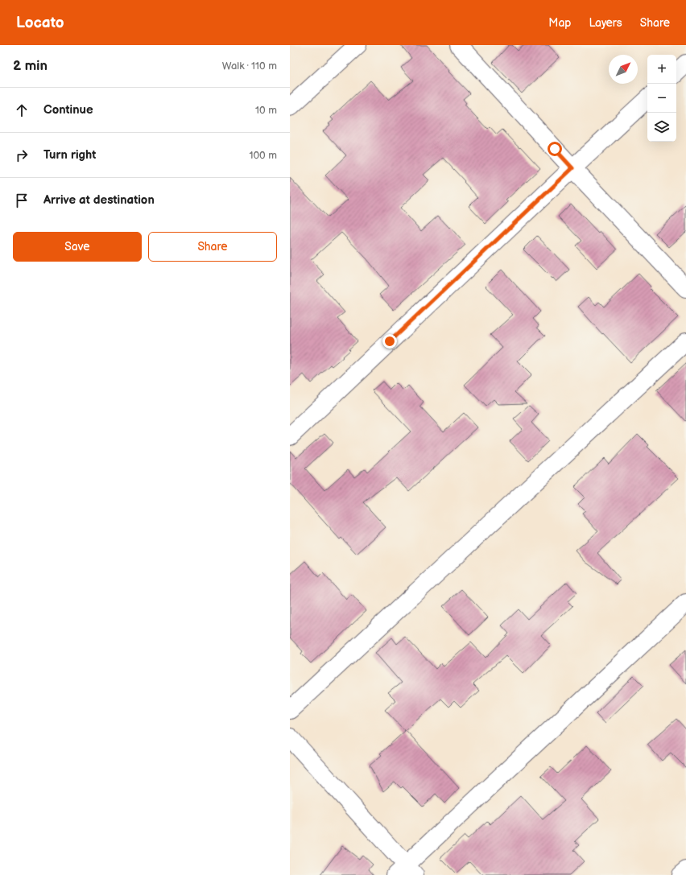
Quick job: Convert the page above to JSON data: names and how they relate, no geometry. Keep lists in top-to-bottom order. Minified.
{"north":"top right","page":{"header":"Locato","nav":["Map","Layers","Share"],"heading":["2 min","Walk · 110 m"],"map_buttons":["+","−"],"list":[["Continue","10 m"],["Turn right","100 m"],"Arrive at destination"],"buttons":["Save","Share"]}}
